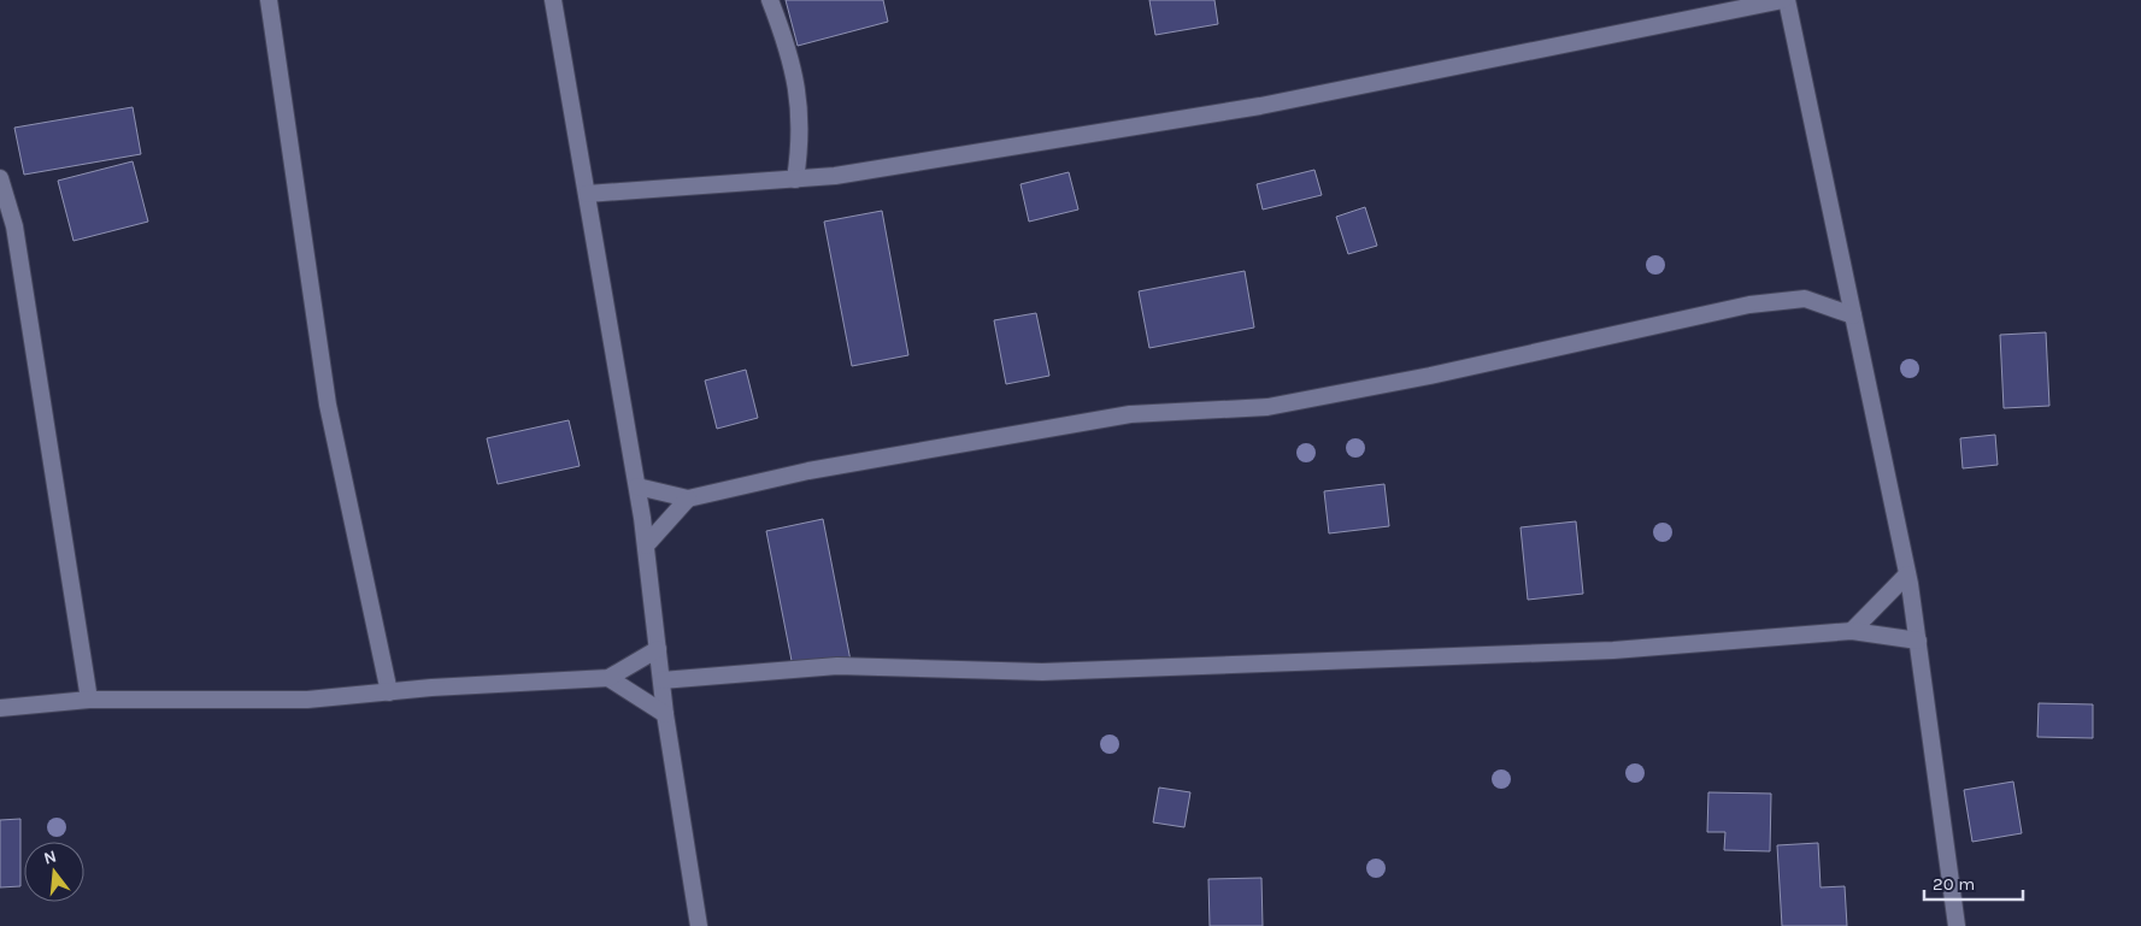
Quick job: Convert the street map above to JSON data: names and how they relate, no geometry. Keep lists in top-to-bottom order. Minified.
{"scale_bar":"20 m","north":"top"}
